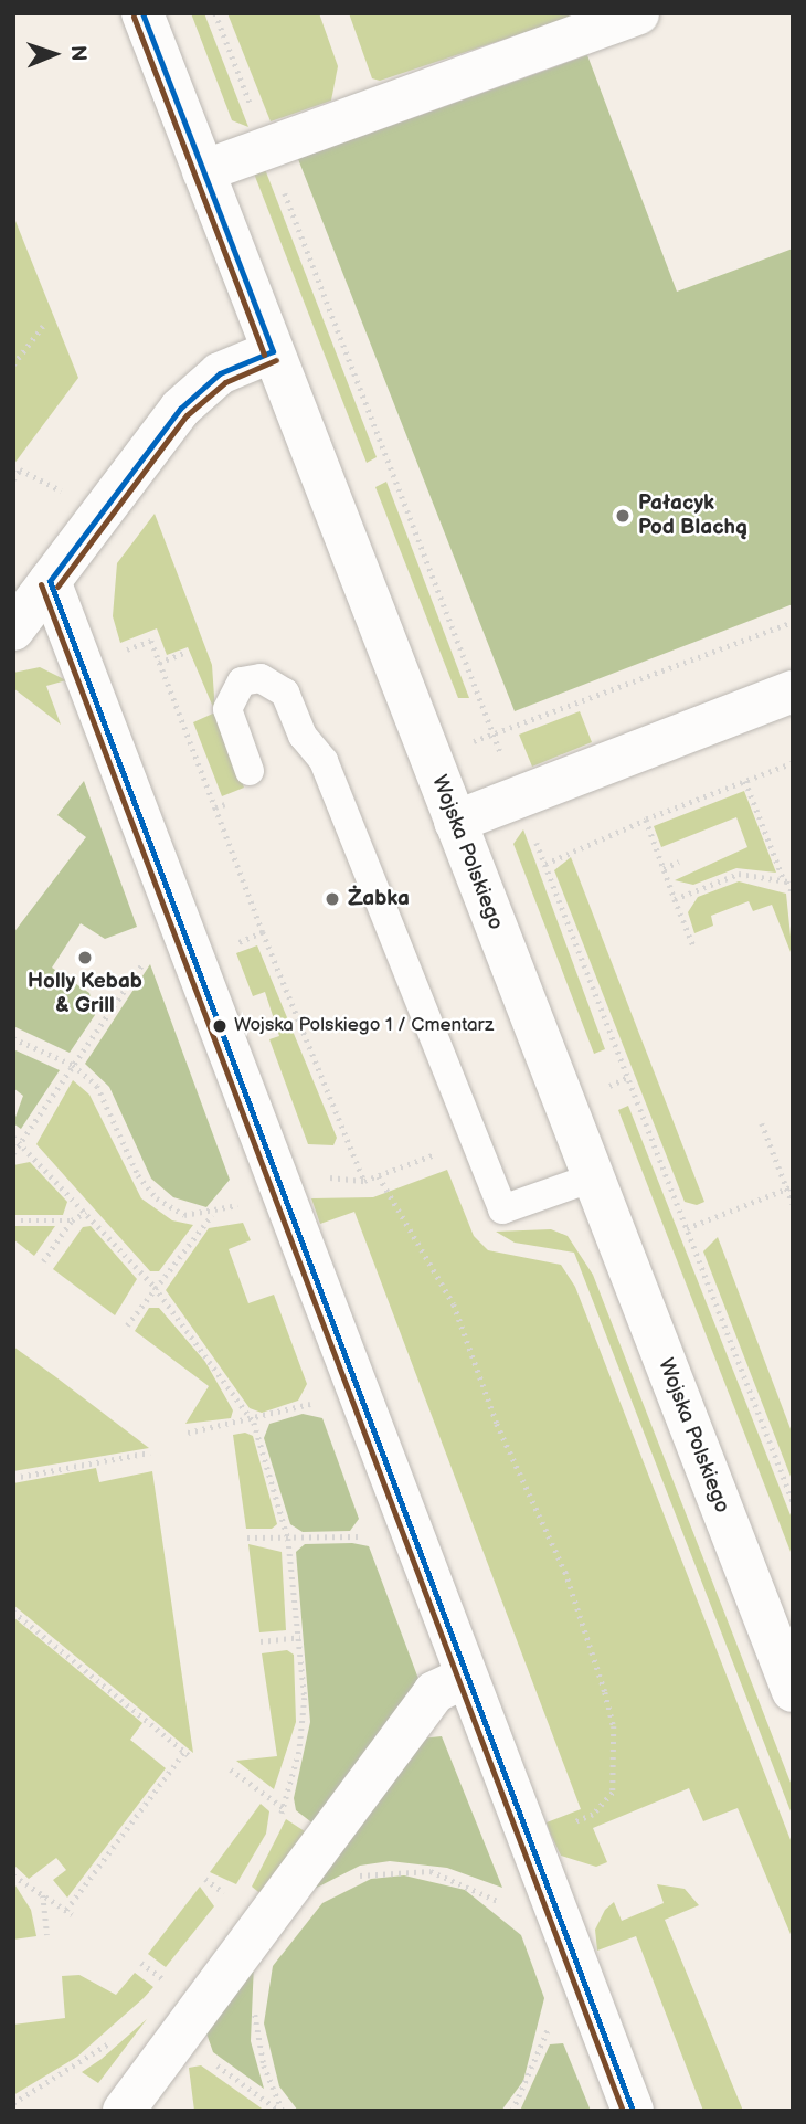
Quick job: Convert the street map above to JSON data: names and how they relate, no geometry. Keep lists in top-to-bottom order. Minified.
{"streets":{"street":["Wojska Polskiego"]},"places":["Pałacyk Pod Blachą","Żabka","Holly Kebab & Grill","Wojska Polskiego 1 / Cmentarz"],"lines":["transit line 1"],"north":"right"}
